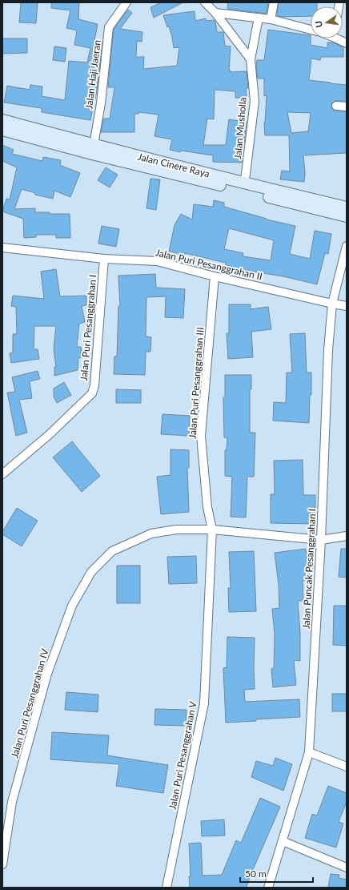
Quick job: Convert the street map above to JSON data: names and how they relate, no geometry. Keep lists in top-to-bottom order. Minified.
{"streets":{"main road":["Jalan Cinere Raya"],"street":["Jalan Haji Jaeran","Jalan Musholla","Jalan Puri Pesanggrahan II","Jalan Puri Pesanggrahan I","Jalan Puri Pesanggrahan III","Jalan Puncak Pesanggrahan I","Jalan Puri Pesanggrahan IV","Jalan Puri Pesanggrahan V"]},"crossings":[["Jalan Haji Jaeran","Jalan Cinere Raya"],["Jalan Musholla","Jalan Cinere Raya"],["Jalan Puri Pesanggrahan II","Jalan Puri Pesanggrahan I"],["Jalan Puri Pesanggrahan II","Jalan Puri Pesanggrahan III"],["Jalan Puri Pesanggrahan II","Jalan Puncak Pesanggrahan I"],["Jalan Puri Pesanggrahan III","Jalan Puri Pesanggrahan IV"],["Jalan Puri Pesanggrahan III","Jalan Puri Pesanggrahan V"],["Jalan Puncak Pesanggrahan I","Jalan Puri Pesanggrahan IV"],["Jalan Puri Pesanggrahan IV","Jalan Puri Pesanggrahan V"]],"scale_bar":"50 m","north":"left"}
